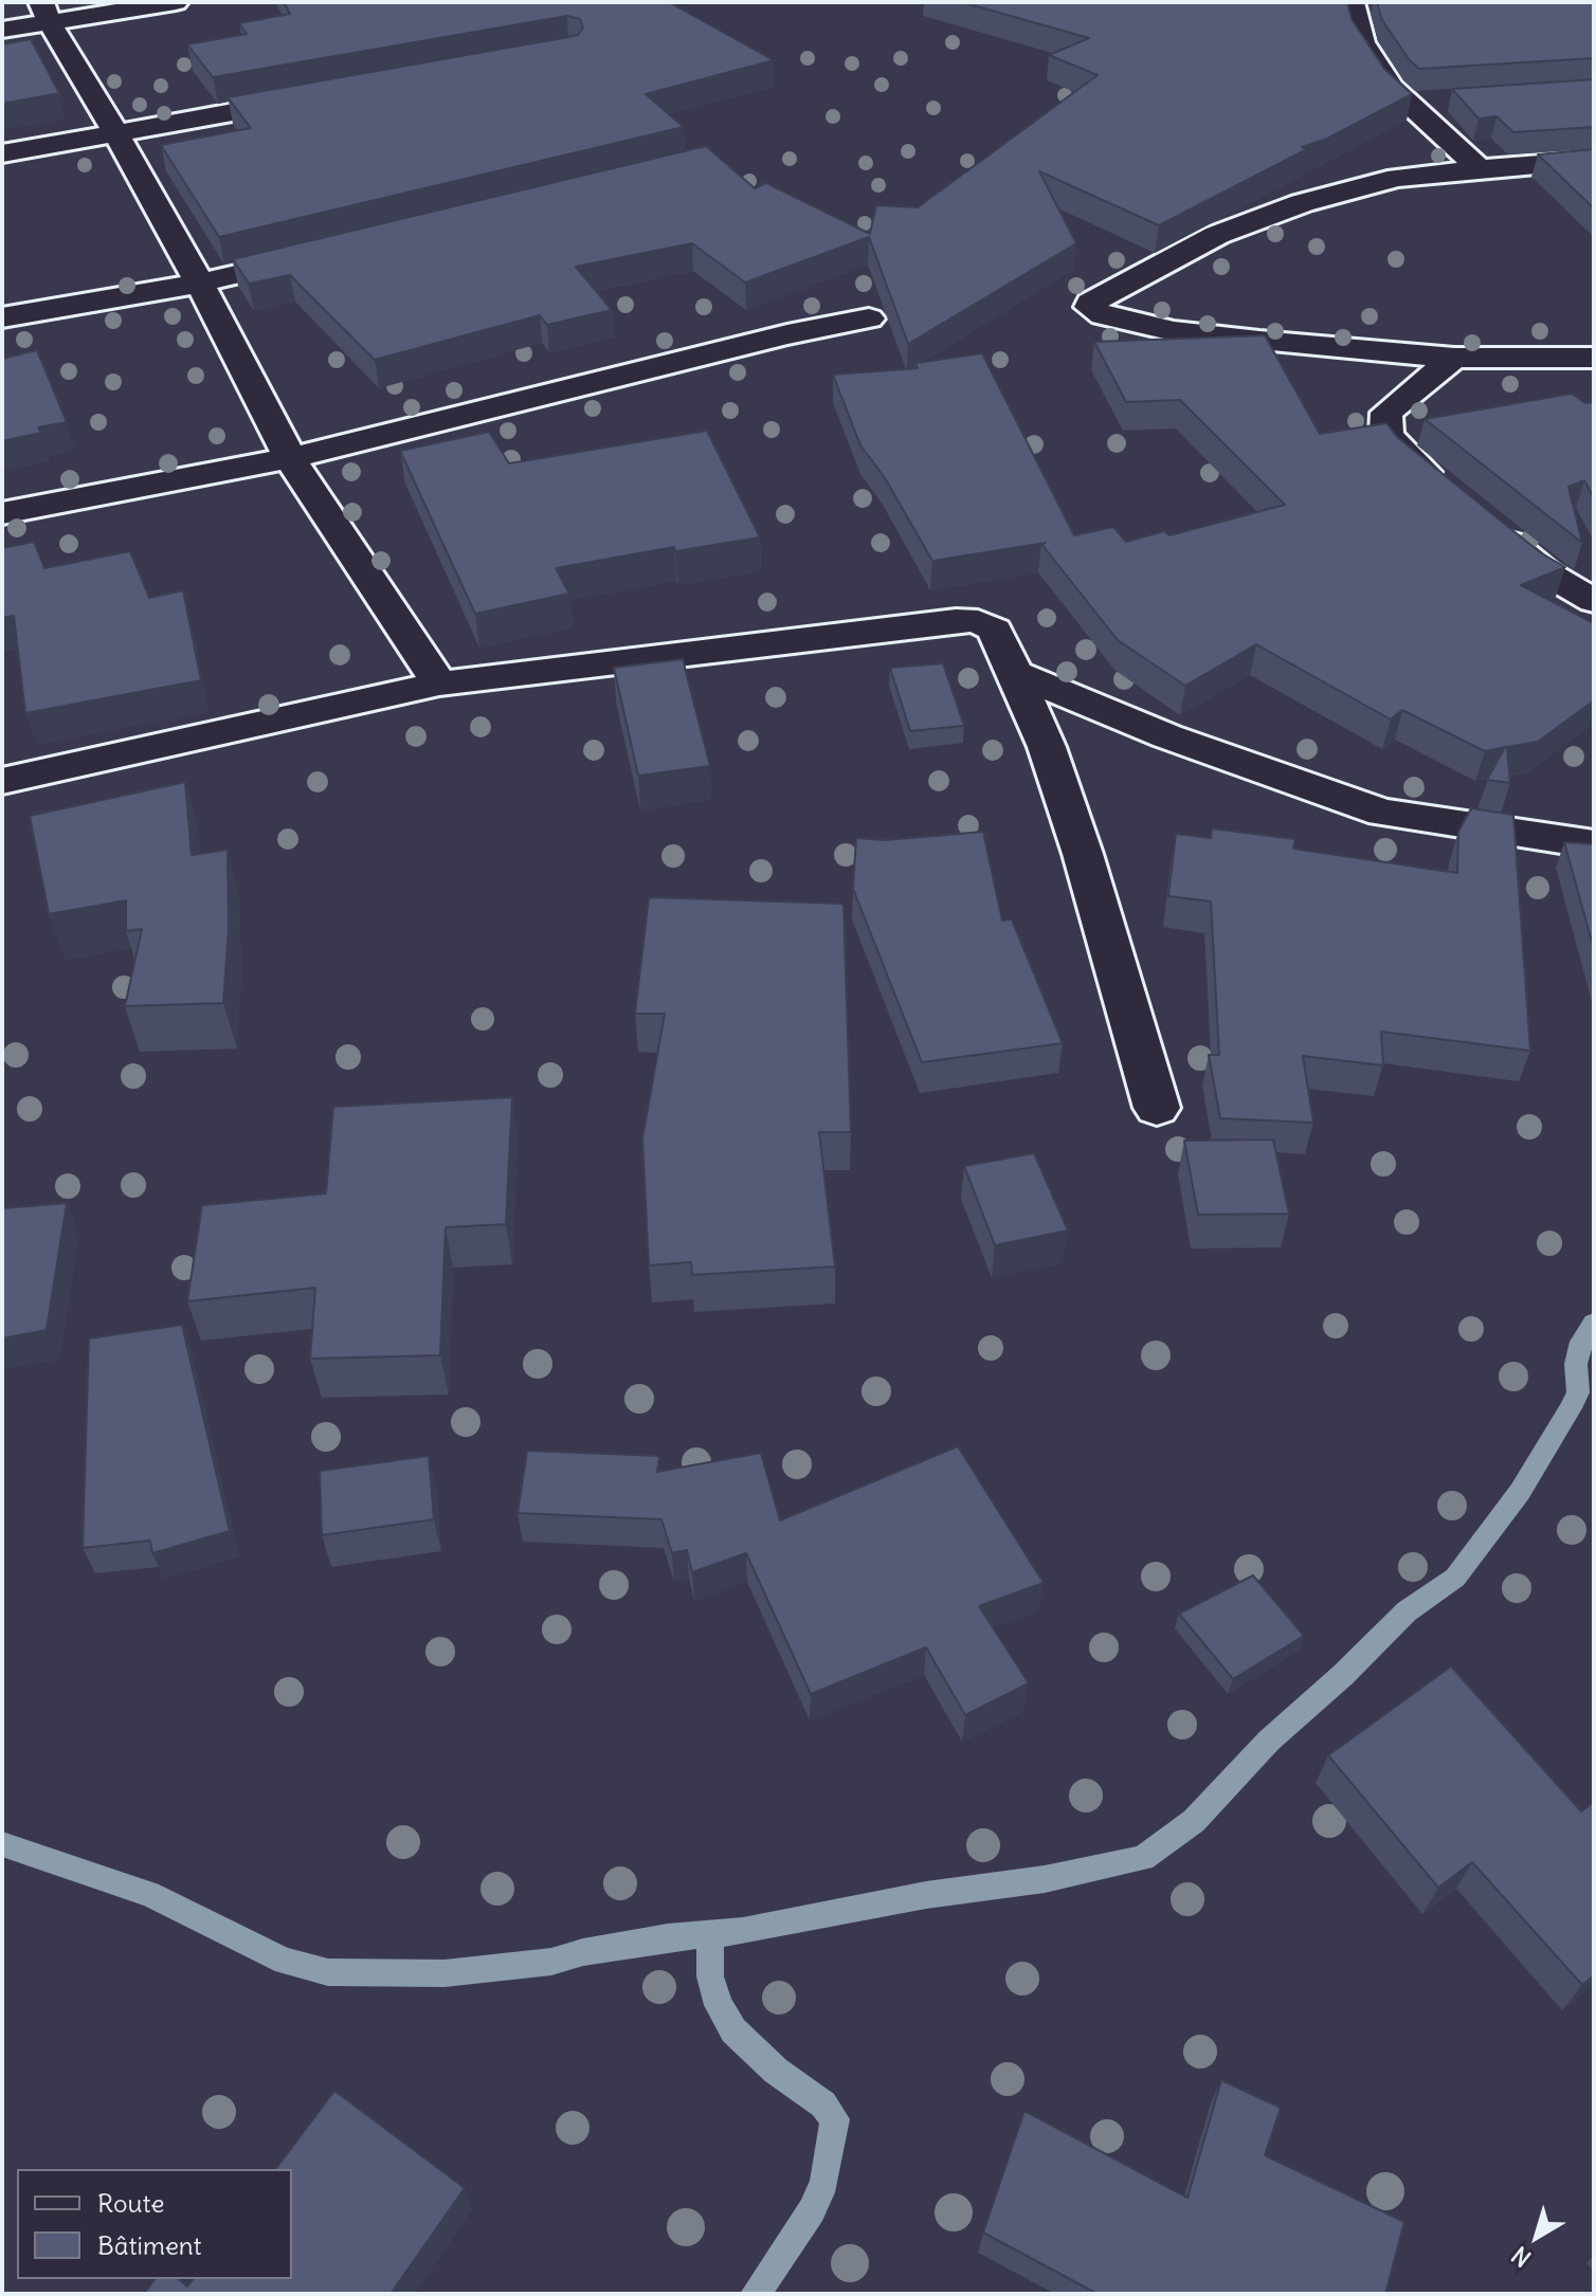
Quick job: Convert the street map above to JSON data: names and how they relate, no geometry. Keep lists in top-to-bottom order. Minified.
{"legend":["Route","Bâtiment"],"north":"bottom left"}
